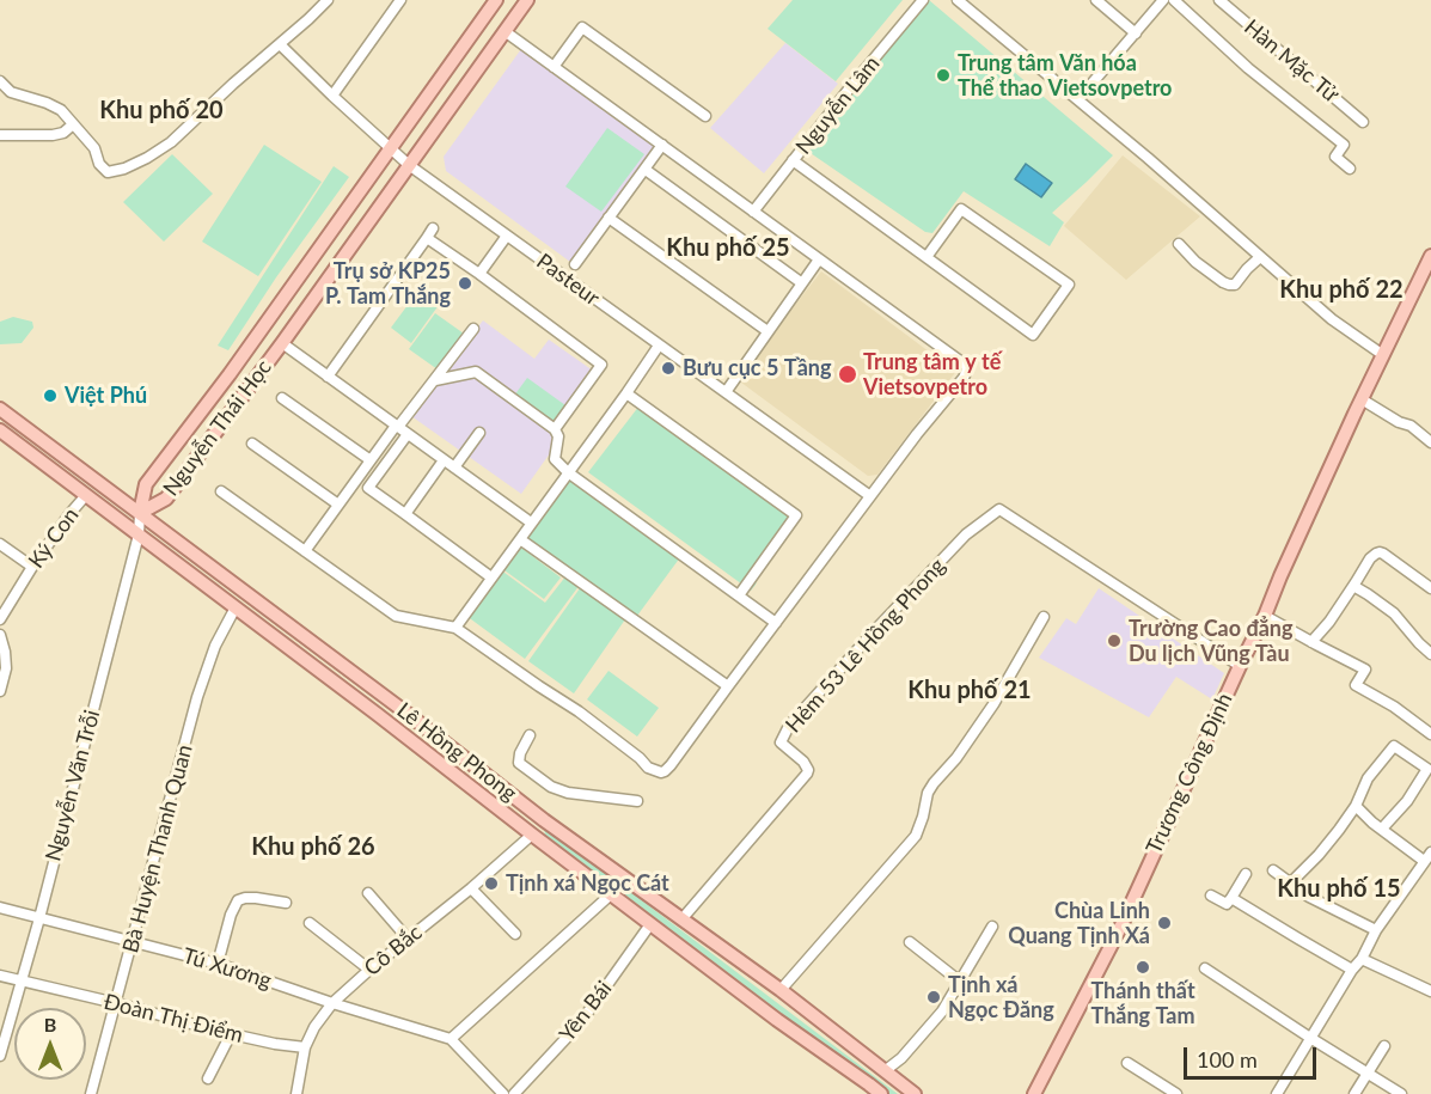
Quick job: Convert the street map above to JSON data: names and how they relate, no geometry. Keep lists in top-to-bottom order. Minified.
{"streets":{"main road":["Nguyễn Thái Học","Lê Hồng Phong","Trương Công Định"],"street":["Hàn Mặc Tử","Nguyễn Lâm","Pasteur","Ký Con","Hẻm 53 Lê Hồng Phong","Nguyễn Văn Trỗi","Bà Huyện Thanh Quan","Cô Bắc","Tú Xương","Yên Bái","Đoàn Thị Điểm"]},"crossings":[["Pasteur","Nguyễn Thái Học"],["Nguyễn Thái Học","Lê Hồng Phong"],["Nguyễn Thái Học","Nguyễn Văn Trỗi"],["Ký Con","Lê Hồng Phong"],["Hẻm 53 Lê Hồng Phong","Lê Hồng Phong"],["Hẻm 53 Lê Hồng Phong","Trương Công Định"],["Lê Hồng Phong","Nguyễn Văn Trỗi"],["Lê Hồng Phong","Bà Huyện Thanh Quan"],["Lê Hồng Phong","Cô Bắc"],["Lê Hồng Phong","Yên Bái"],["Nguyễn Văn Trỗi","Tú Xương"],["Nguyễn Văn Trỗi","Đoàn Thị Điểm"],["Bà Huyện Thanh Quan","Tú Xương"],["Bà Huyện Thanh Quan","Đoàn Thị Điểm"],["Cô Bắc","Tú Xương"],["Cô Bắc","Đoàn Thị Điểm"]],"districts":["Khu phố 20","Khu phố 25","Khu phố 22","Khu phố 21","Khu phố 26","Khu phố 15"],"places":["Trung tâm Văn hóa Thể thao Vietsovpetro","Trụ sở KP25 P. Tam Thắng","Bưu cục 5 Tầng","Trung tâm y tế Vietsovpetro","Việt Phú","Trường Cao đẳng Du lịch Vũng Tàu","Tịnh xá Ngọc Cát","Chùa Linh Quang Tịnh Xá","Thánh thất Thắng Tam","Tịnh xá Ngọc Đăng"],"scale_bar":"100 m","north":"top"}
